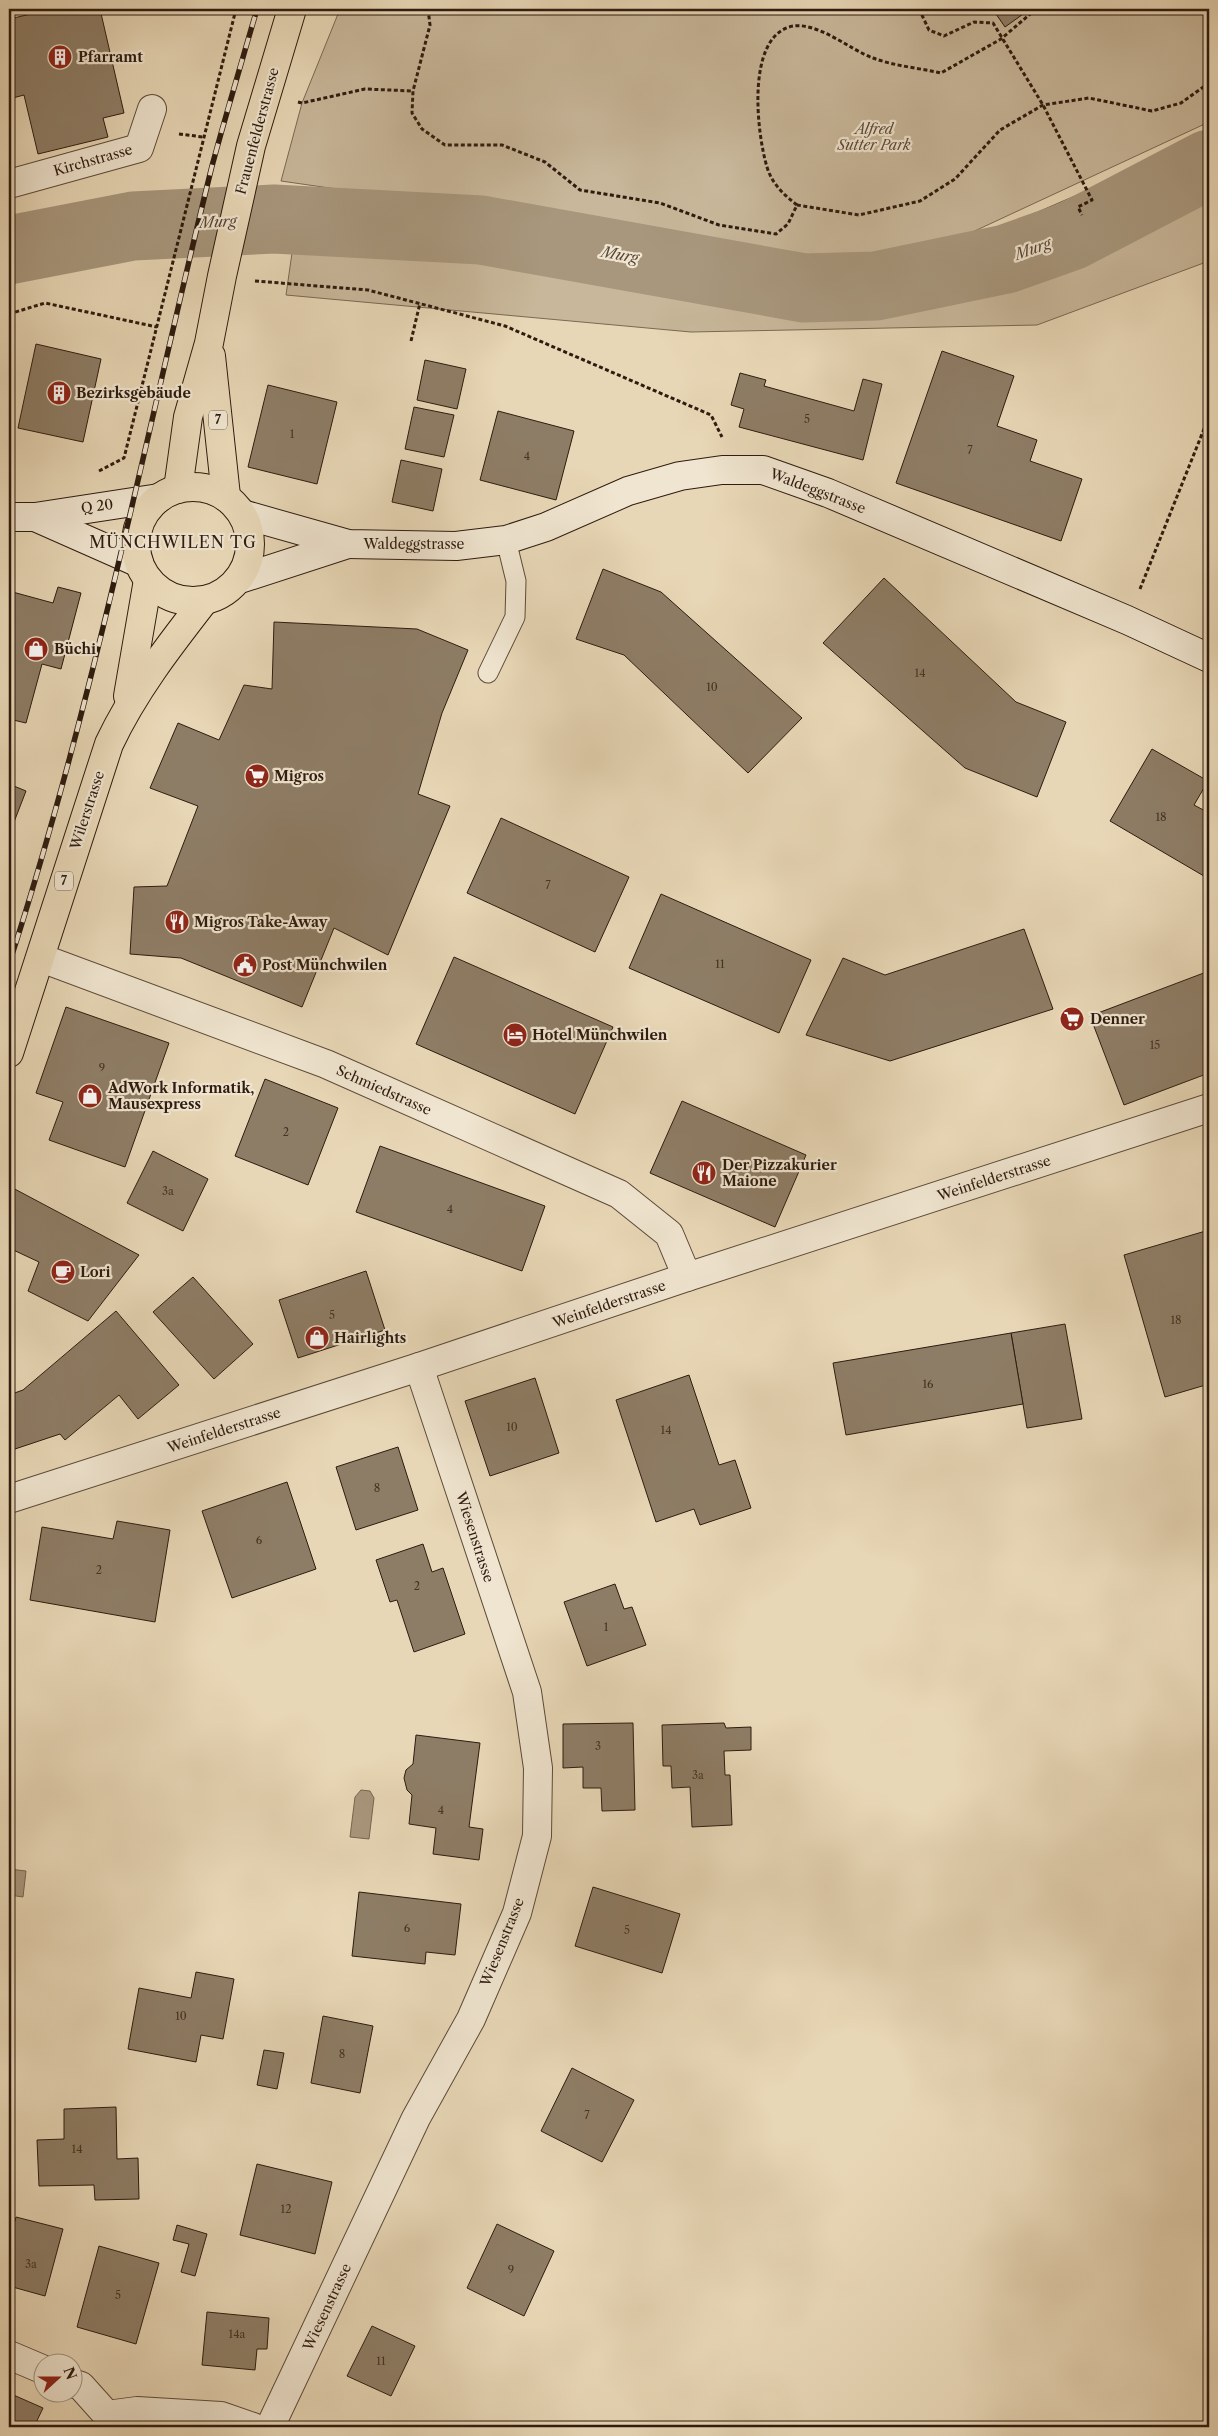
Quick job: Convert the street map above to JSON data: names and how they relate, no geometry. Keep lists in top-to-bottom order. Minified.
{"streets":{"main road":["Frauenfelderstrasse","7","Wilerstrasse"],"street":["Kirchstrasse","Waldeggstrasse","Q 20","Schmiedstrasse","Weinfelderstrasse","Wiesenstrasse"]},"crossings":[["Frauenfelderstrasse","Waldeggstrasse"],["Frauenfelderstrasse","Q 20"],["Frauenfelderstrasse","Wilerstrasse"],["Waldeggstrasse","Q 20"],["Waldeggstrasse","Wilerstrasse"],["Q 20","Wilerstrasse"],["Wilerstrasse","Schmiedstrasse"],["Schmiedstrasse","Weinfelderstrasse"],["Weinfelderstrasse","Wiesenstrasse"]],"districts":["MÜNCHWILEN TG"],"water":["Murg"],"parks":["Alfred Sutter Park"],"places":{"building":["Pfarramt","Bezirksgebäude"],"shop":["Büchi","AdWork Informatik, Mausexpress","Hairlights"],"supermarket":["Migros","Denner"],"restaurant":["Migros Take-Away","Der Pizzakurier Maione"],"public building":["Post Münchwilen"],"hotel":["Hotel Münchwilen"],"cafe":["Lori"]},"house_numbers":["5","1","7","4","14","10","18","7","11","15","9","2","3a","4","5","18","16","10","14","8","6","2","2","1","3","3a","4","6","5","10","8","7","14","12","3a","9","5","14a","11"],"north":"right"}
